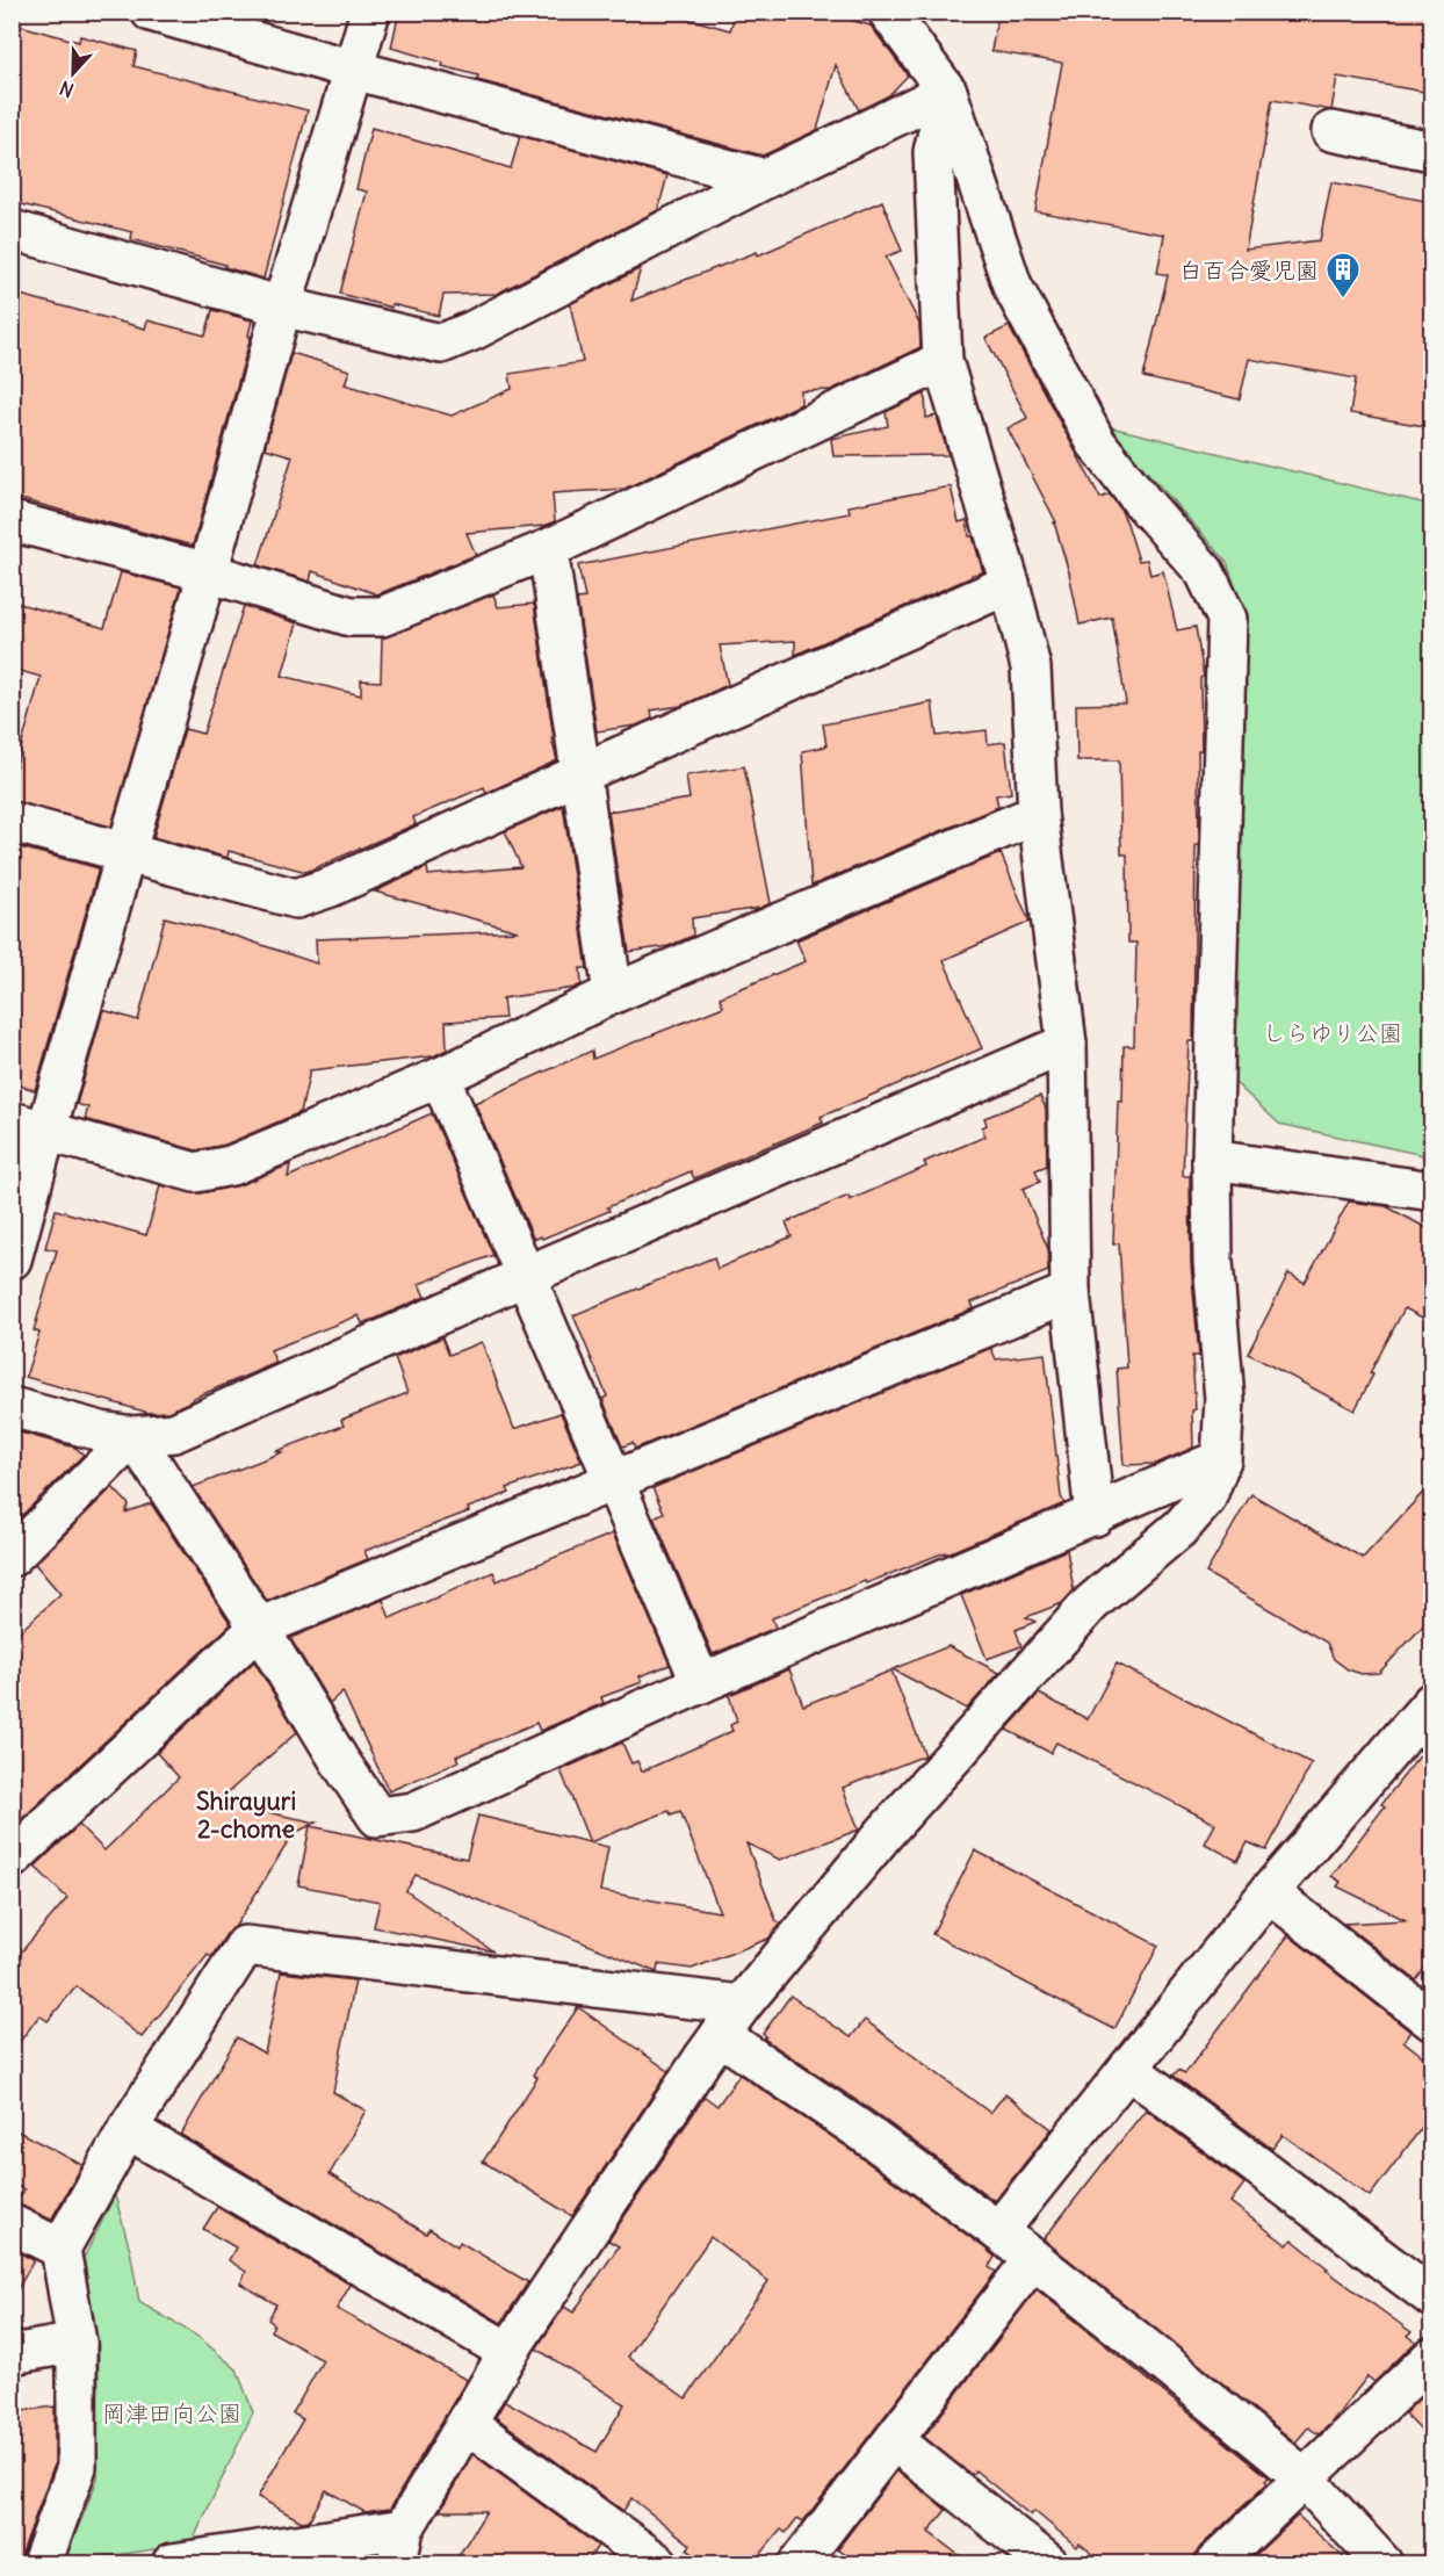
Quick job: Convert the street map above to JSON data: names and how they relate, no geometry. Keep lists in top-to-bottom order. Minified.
{"districts":["Shirayuri 2-chome"],"parks":["しらゆり公園","岡津田向公園"],"places":{"building":["白百合愛児園"]},"north":"bottom"}
